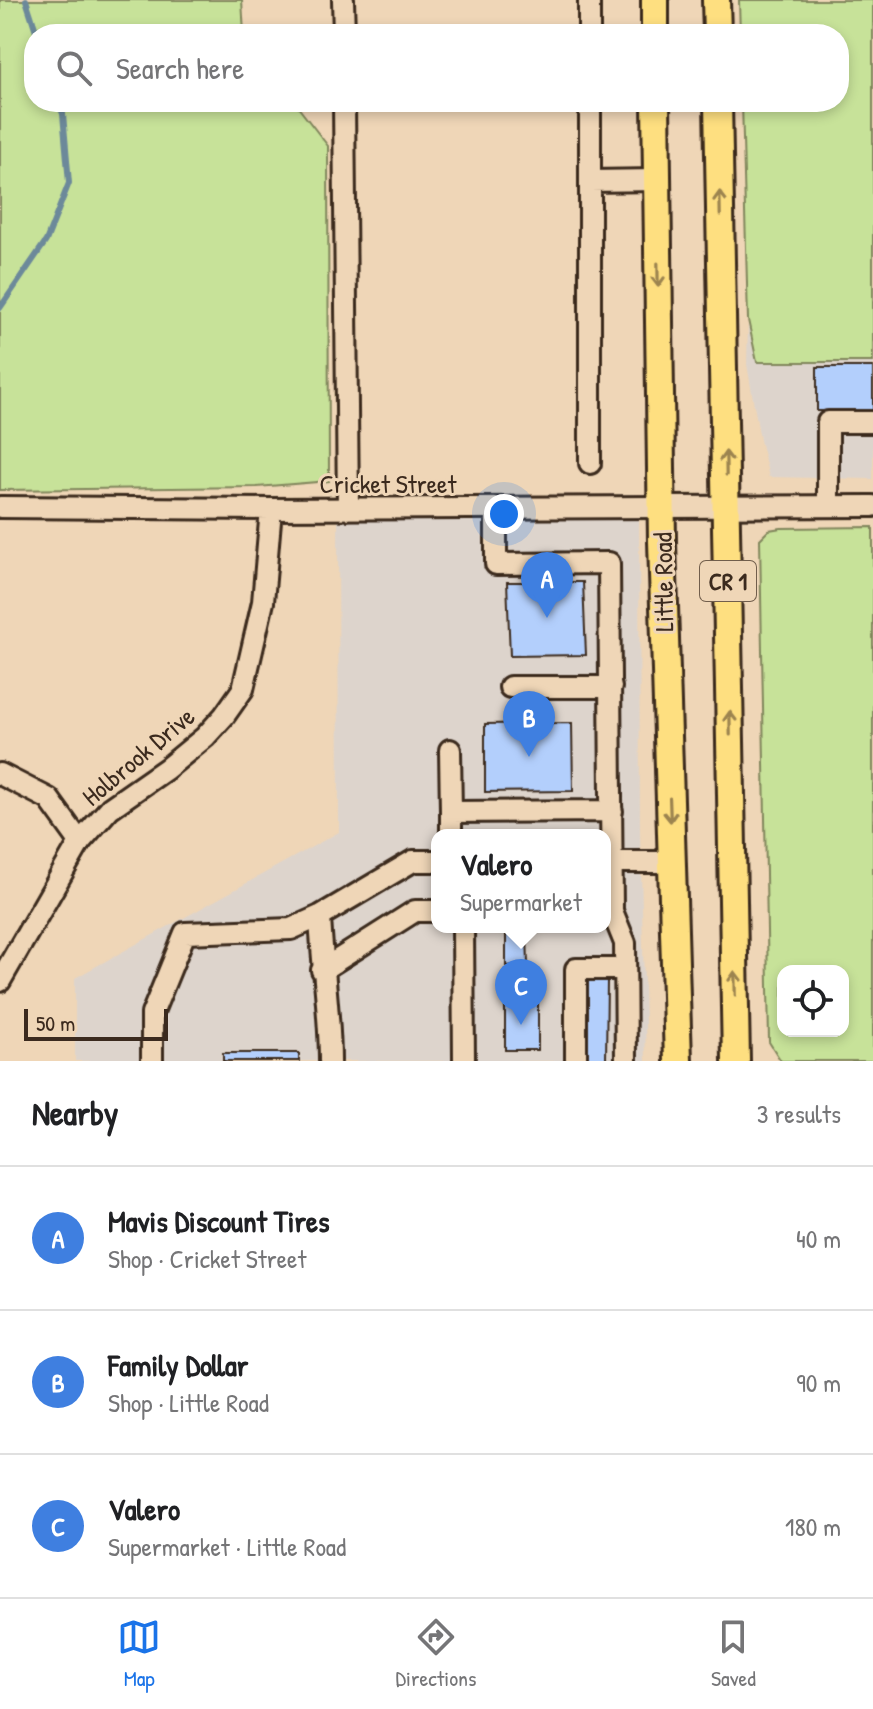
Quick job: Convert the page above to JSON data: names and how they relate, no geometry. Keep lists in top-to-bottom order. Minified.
{"streets":{"main road":["CR 1","Little Road"],"street":["Cricket Street","Holbrook Drive"]},"crossings":[["Cricket Street","CR 1"],["Cricket Street","Little Road"],["Cricket Street","Holbrook Drive"]],"scale_bar":"50 m","page":{"search":"Search here","pins":["A","B","C"],"popup":["Valero","Supermarket"],"scale":"50 m","heading":["Nearby","3 results"],"list":[{"mark":"A","name":"Mavis Discount Tires","note":"Shop · Cricket Street","value":"40 m"},{"mark":"B","name":"Family Dollar","note":"Shop · Little Road","value":"90 m"},{"mark":"C","name":"Valero","note":"Supermarket · Little Road","value":"180 m"}],"nav":["Map","Directions","Saved"]}}
